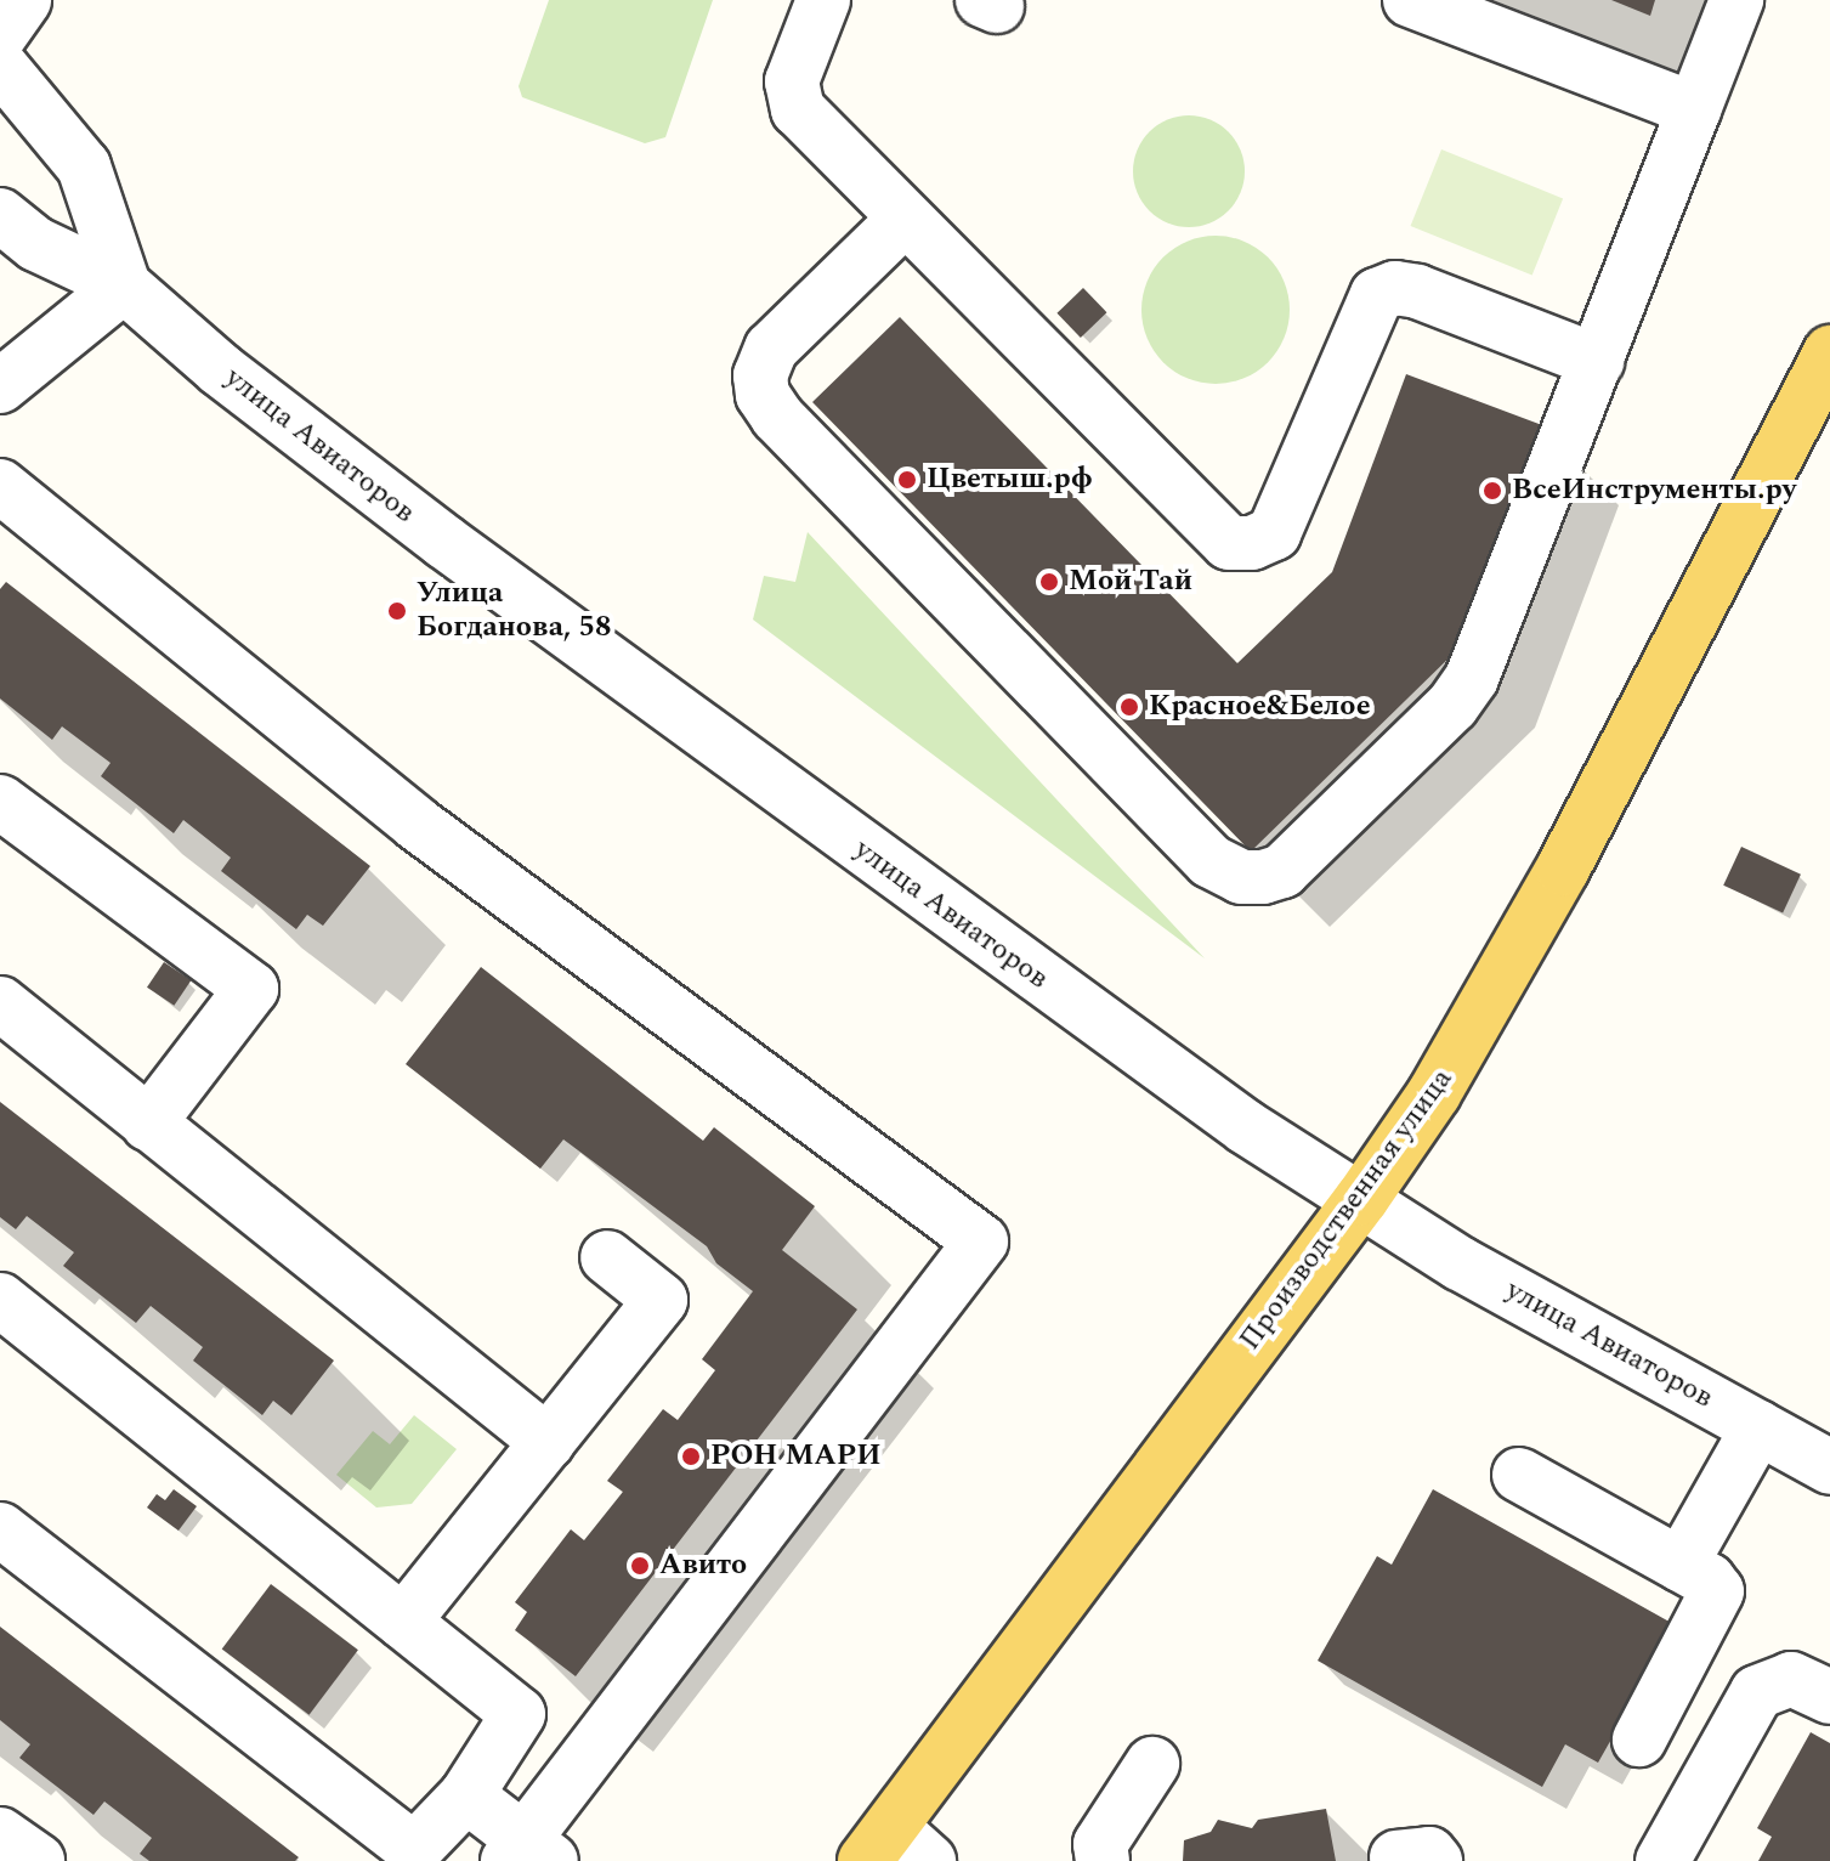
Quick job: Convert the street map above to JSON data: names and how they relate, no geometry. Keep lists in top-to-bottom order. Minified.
{"streets":{"main road":["Производственная улица"],"street":["улица Авиаторов"]},"crossings":[["улица Авиаторов","Производственная улица"]],"places":["Цветыш.рф","ВсеИнструменты.ру","Мой Тай","Улица Богданова, 58","Красное&Белое","РОН МАРИ","Авито"]}
